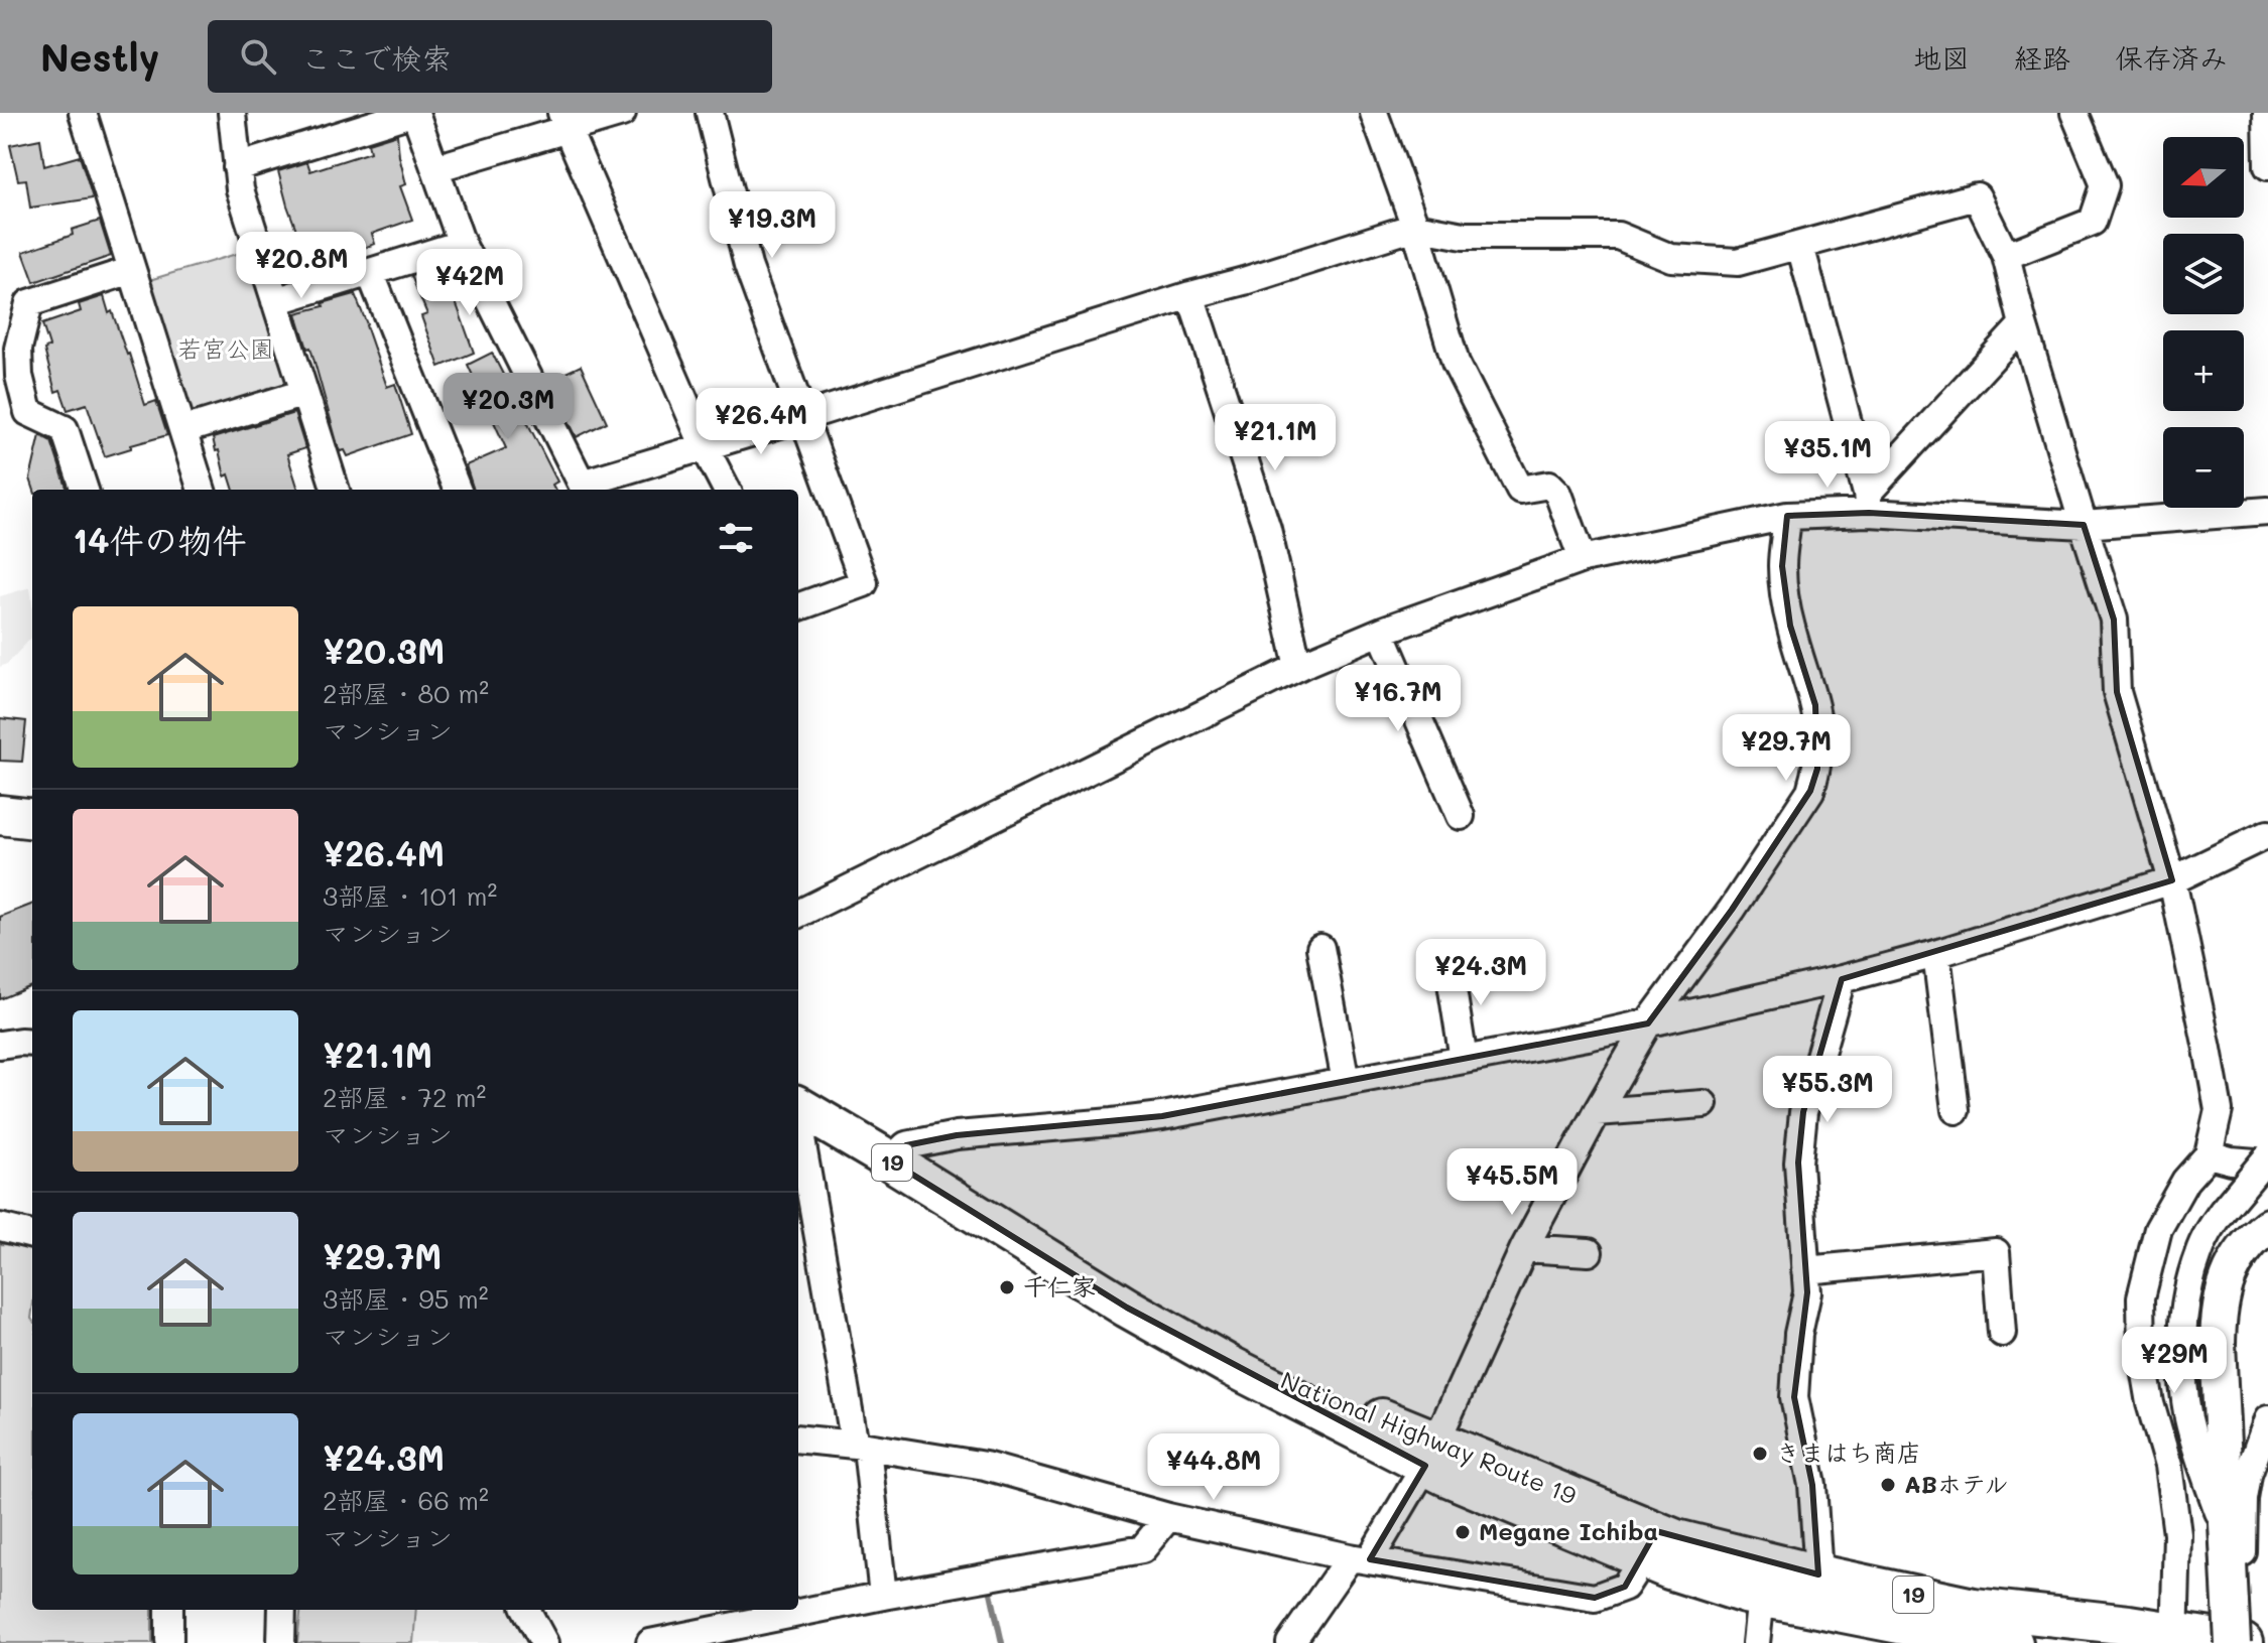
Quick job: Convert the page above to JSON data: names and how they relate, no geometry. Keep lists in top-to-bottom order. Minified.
{"streets":{"highway":["19","National Highway Route 19"]},"parks":["若宮公園"],"places":["千仁家","きまはち商店","ABホテル","Megane Ichiba"],"north":"left","page":{"header":"Nestly","search":"ここで検索","nav":["地図","経路","保存済み"],"map_buttons":["+","−"],"price":["¥19.3M","¥20.8M","¥42M","¥20.3M","¥26.4M","¥21.1M","¥35.1M","¥16.7M","¥29.7M","¥24.3M","¥55.3M","¥45.5M","¥29M","¥44.8M"],"heading":"14件の物件","list":[{"name":"¥20.3M","note":"2部屋 · 80 m² · マンション"},{"name":"¥26.4M","note":"3部屋 · 101 m² · マンション"},{"name":"¥21.1M","note":"2部屋 · 72 m² · マンション"},{"name":"¥29.7M","note":"3部屋 · 95 m² · マンション"},{"name":"¥24.3M","note":"2部屋 · 66 m² · マンション"}]}}
